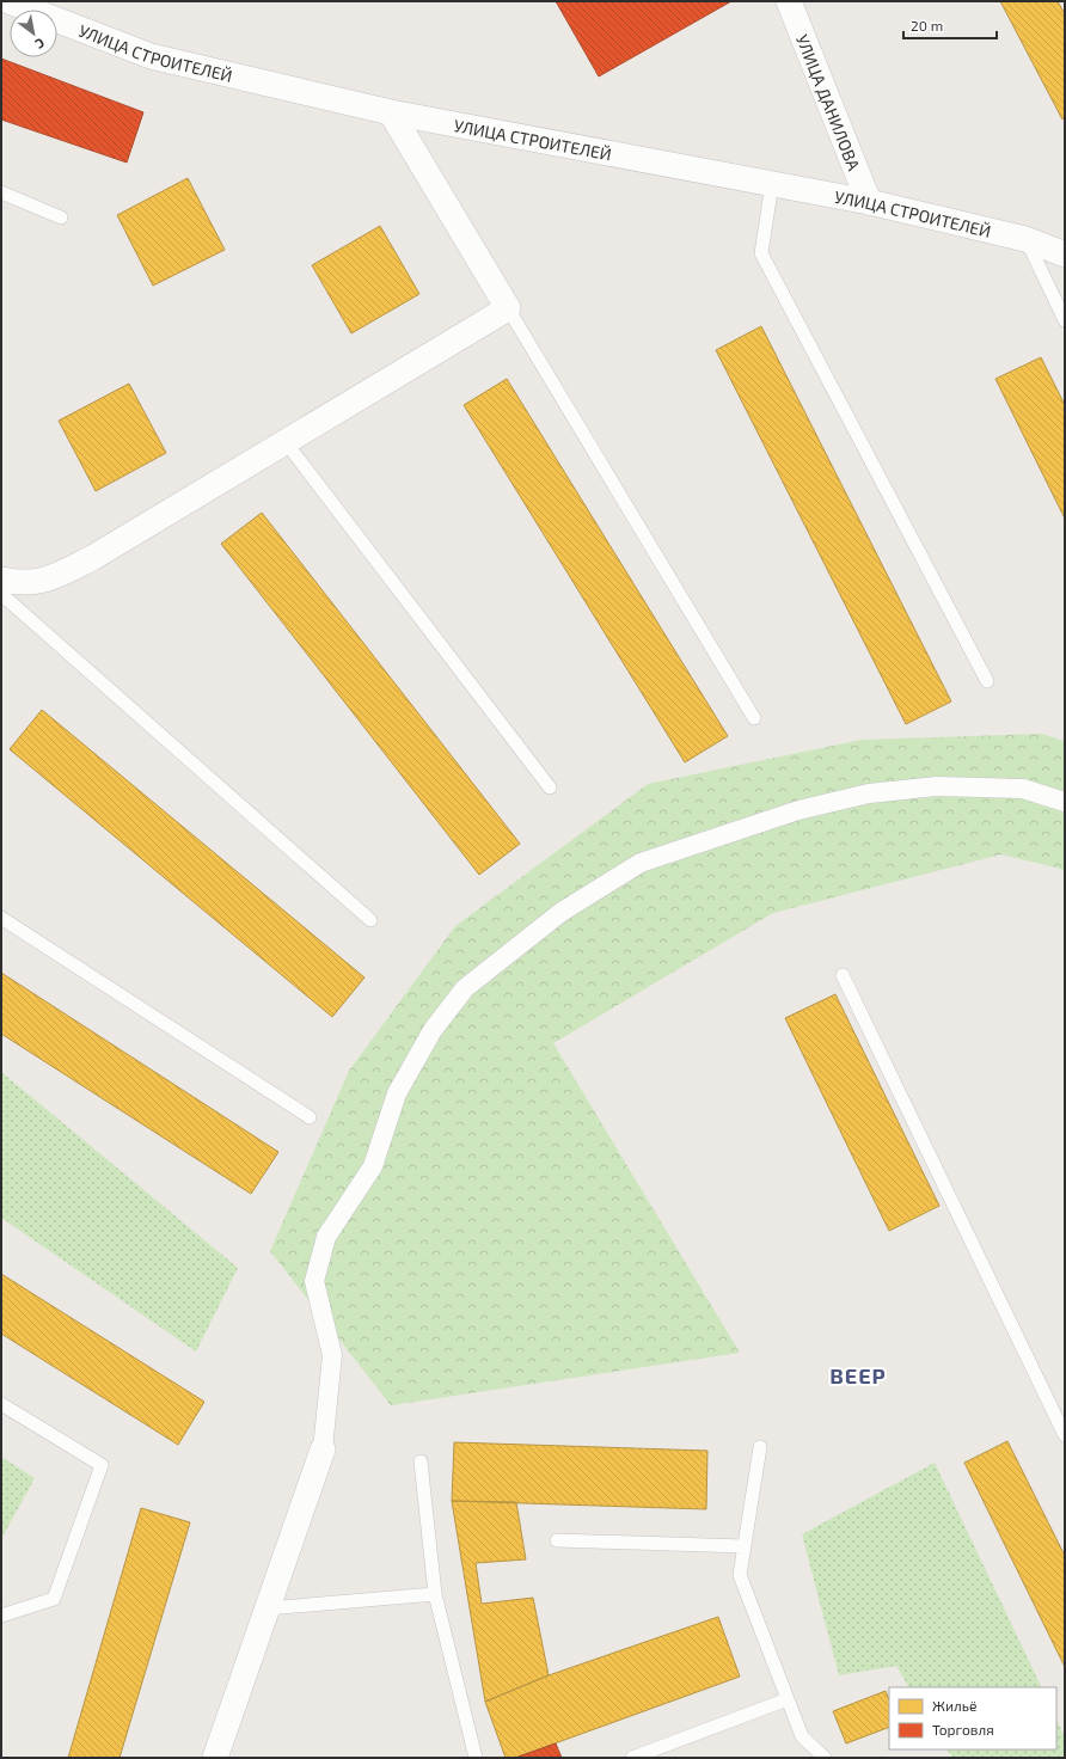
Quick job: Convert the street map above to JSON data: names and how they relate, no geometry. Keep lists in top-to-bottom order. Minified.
{"streets":{"street":["УЛИЦА СТРОИТЕЛЕЙ","УЛИЦА ДАНИЛОВА"]},"crossings":[["УЛИЦА СТРОИТЕЛЕЙ","УЛИЦА ДАНИЛОВА"]],"districts":["ВЕЕР"],"legend":["Жильё","Торговля"],"scale_bar":"20 m","north":"bottom right"}
